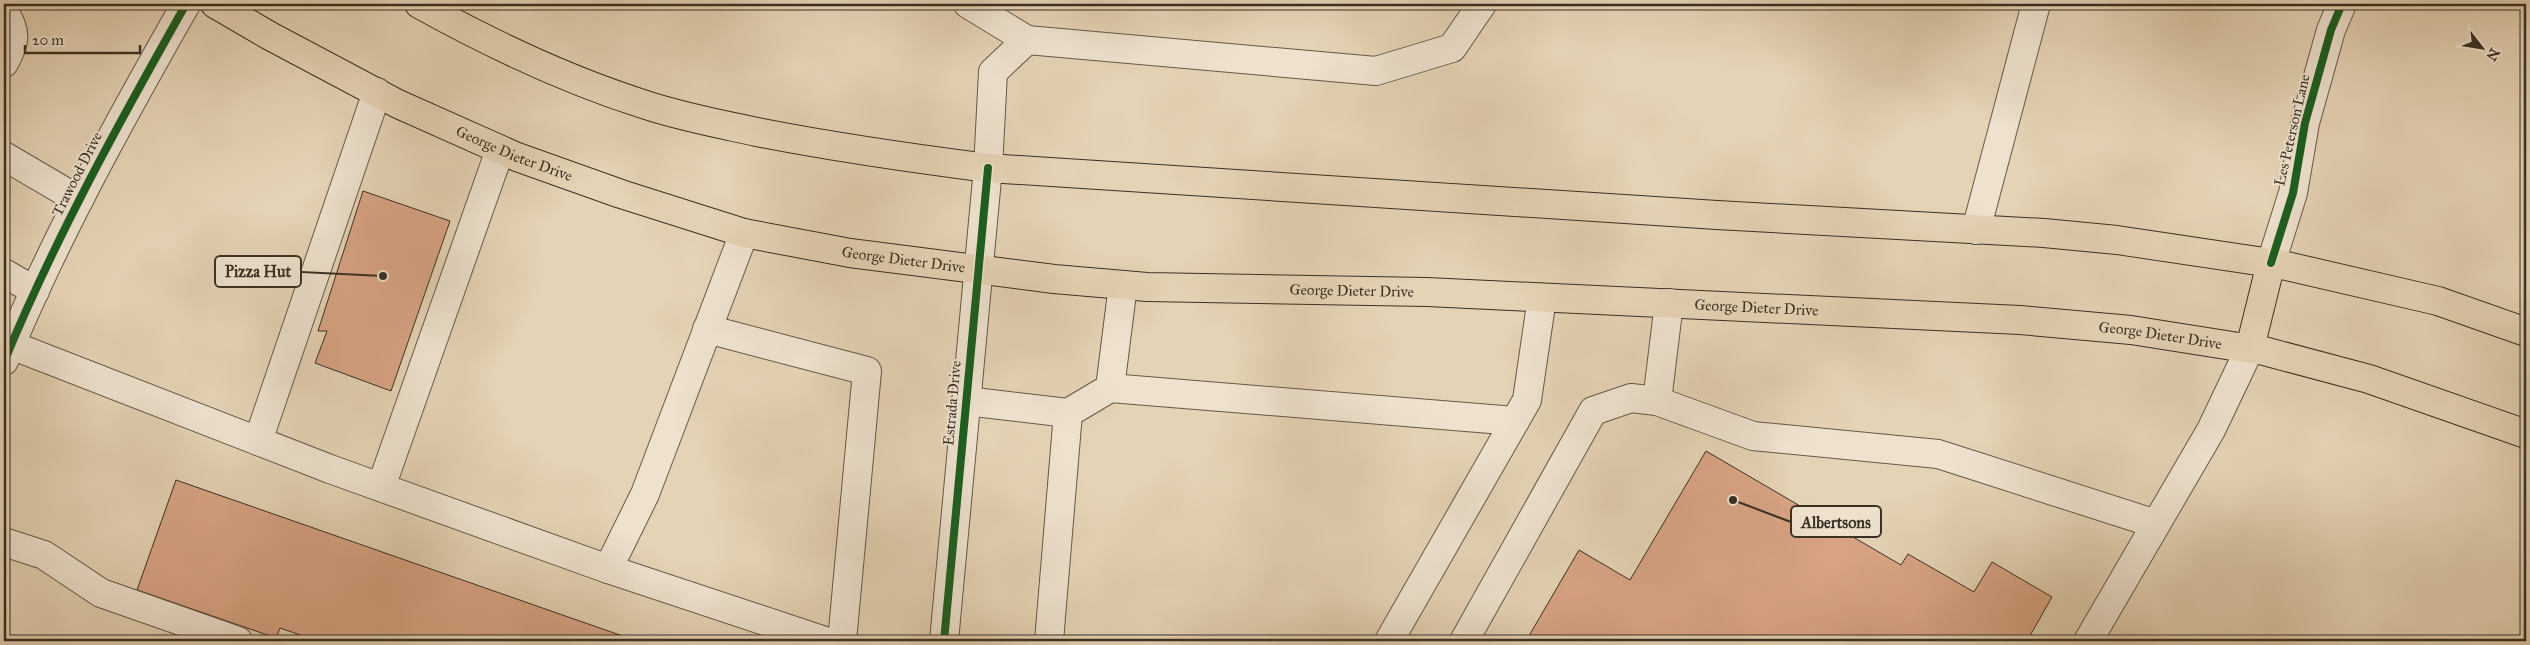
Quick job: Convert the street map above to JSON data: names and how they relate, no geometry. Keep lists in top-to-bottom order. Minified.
{"streets":{"main road":["George Dieter Drive"],"street":["Les Peterson Lane","Trawood Drive","Estrada Drive"]},"crossings":[["George Dieter Drive","Estrada Drive"]],"places":["Pizza Hut","Albertsons"],"scale_bar":"20 m","north":"bottom right"}
